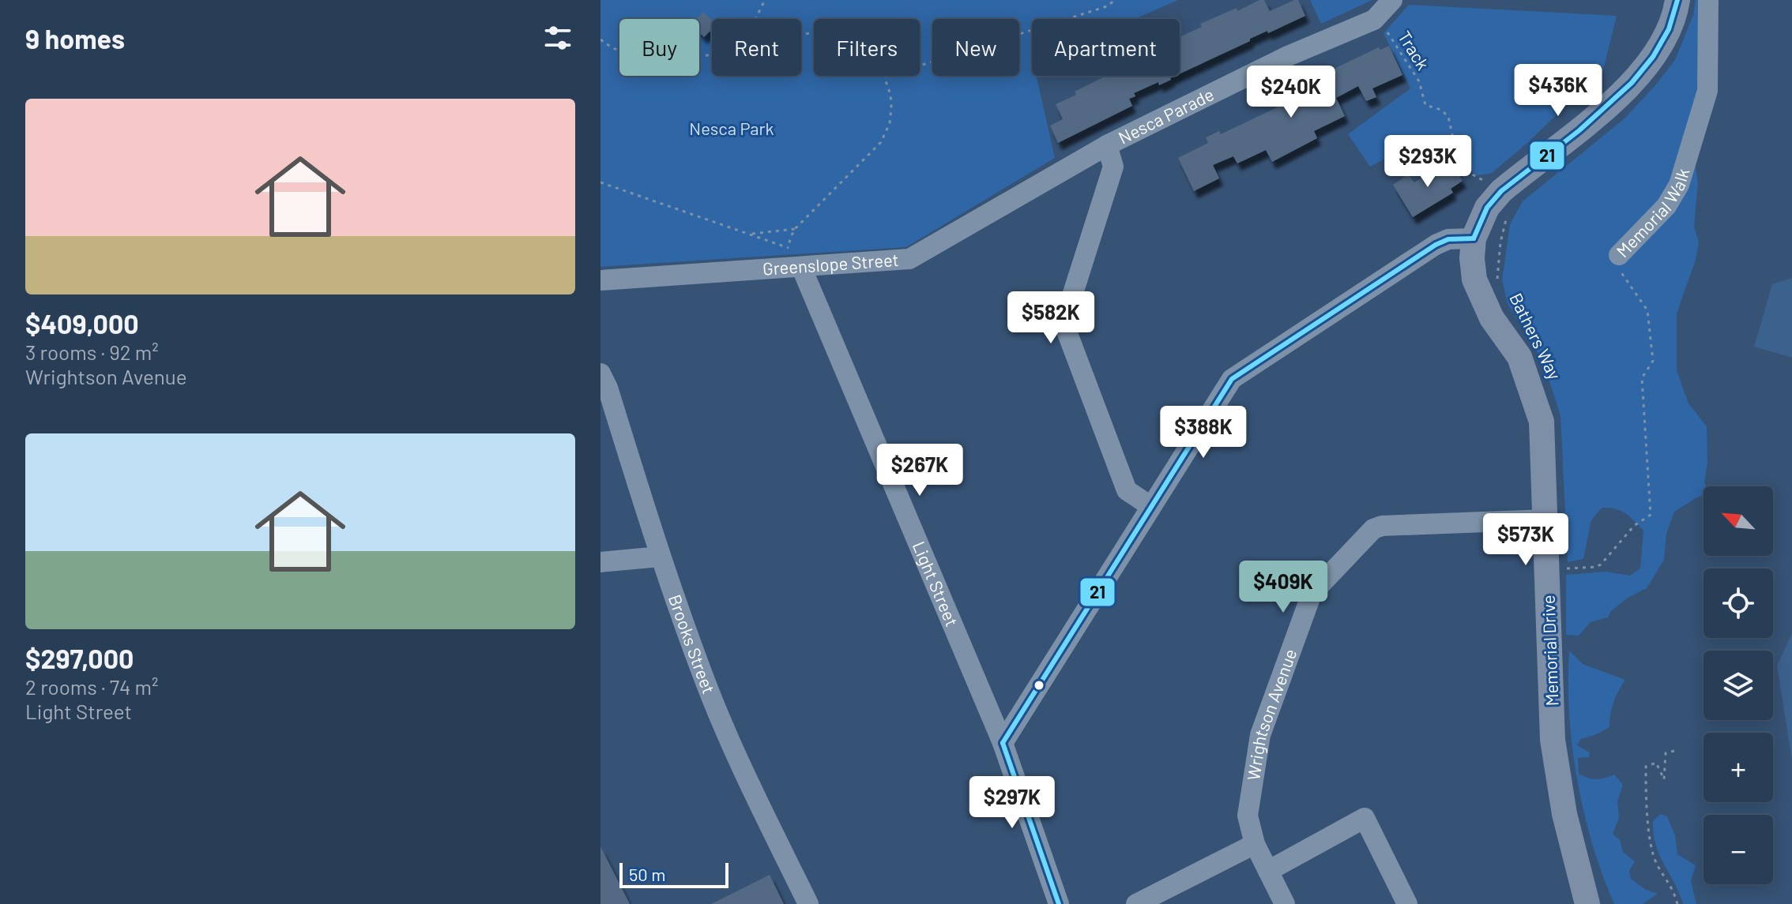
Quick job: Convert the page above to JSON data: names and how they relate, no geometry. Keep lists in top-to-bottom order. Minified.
{"streets":{"main road":["Memorial Drive"],"street":["Nesca Parade","Memorial Walk","Greenslope Street","Light Street","Brooks Street","Wrightson Avenue"],"path":["Track","Bathers Way"]},"crossings":[["Track","Nesca Parade"],["Nesca Parade","Greenslope Street"],["Greenslope Street","Light Street"],["Memorial Drive","Wrightson Avenue"]],"parks":["Nesca Park"],"lines":["transit line 21"],"scale_bar":"50 m","north":"top left","page":{"heading":"9 homes","chip":["Buy","Rent","Filters","New","Apartment"],"price":["$436K","$240K","$293K","$582K","$388K","$267K","$573K","$409K","$297K"],"list":[{"name":"$409,000","note":"3 rooms · 92 m² · Wrightson Avenue"},{"name":"$297,000","note":"2 rooms · 74 m² · Light Street"}],"map_buttons":["+","−"],"scale":"50 m"}}
